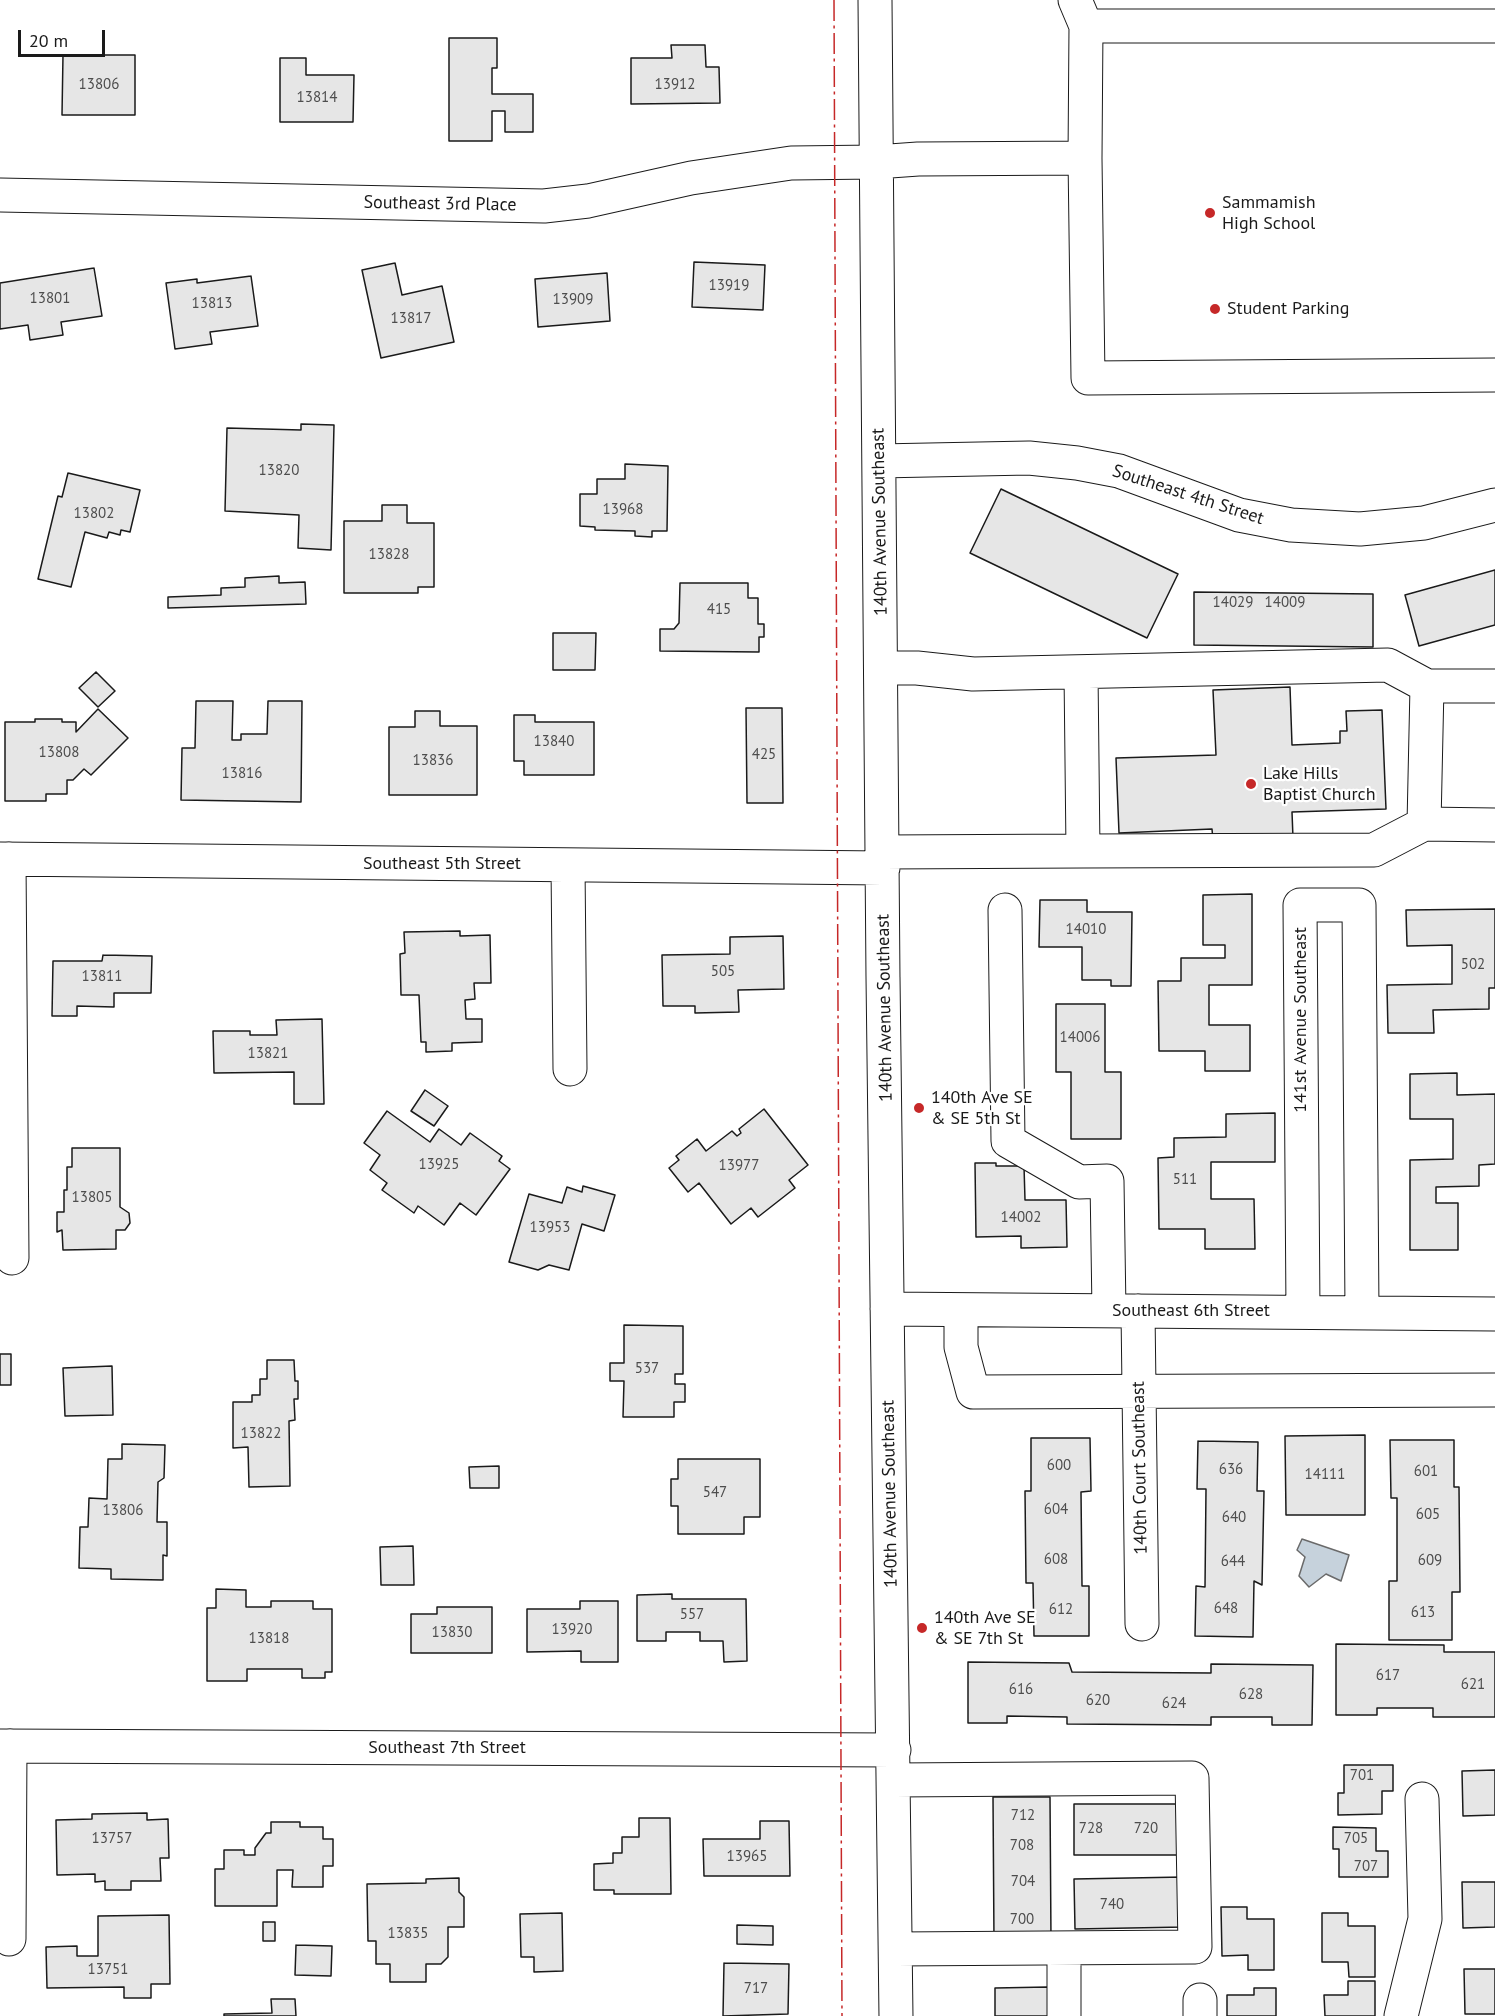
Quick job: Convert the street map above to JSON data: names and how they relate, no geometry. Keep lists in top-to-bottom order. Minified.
{"streets":{"street":["Southeast 3rd Place","Southeast 4th Street","140th Avenue Southeast","Southeast 5th Street","141st Avenue Southeast","Southeast 6th Street","140th Court Southeast","Southeast 7th Street"]},"crossings":[["Southeast 3rd Place","140th Avenue Southeast"],["Southeast 4th Street","140th Avenue Southeast"],["140th Avenue Southeast","Southeast 5th Street"],["140th Avenue Southeast","Southeast 6th Street"],["140th Avenue Southeast","Southeast 7th Street"],["141st Avenue Southeast","Southeast 6th Street"],["Southeast 6th Street","140th Court Southeast"]],"places":["Sammamish High School","Student Parking","Lake Hills Baptist Church","140th Ave SE & SE 5th St","140th Ave SE & SE 7th St"],"house_numbers":["13806","13912","13814","13919","13801","13909","13813","13817","13820","13968","13802","13828","14029","14009","415","13840","13808","425","13836","13816","14010","502","505","13811","14006","13821","13925","13977","511","13805","14002","13953","537","13822","600","636","601","14111","547","604","13806","605","640","608","609","644","648","612","613","557","13920","13830","13818","617","621","616","628","620","624","701","712","728","720","13757","705","708","13965","707","704","740","700","13835","13751","717"],"scale_bar":"20 m"}
